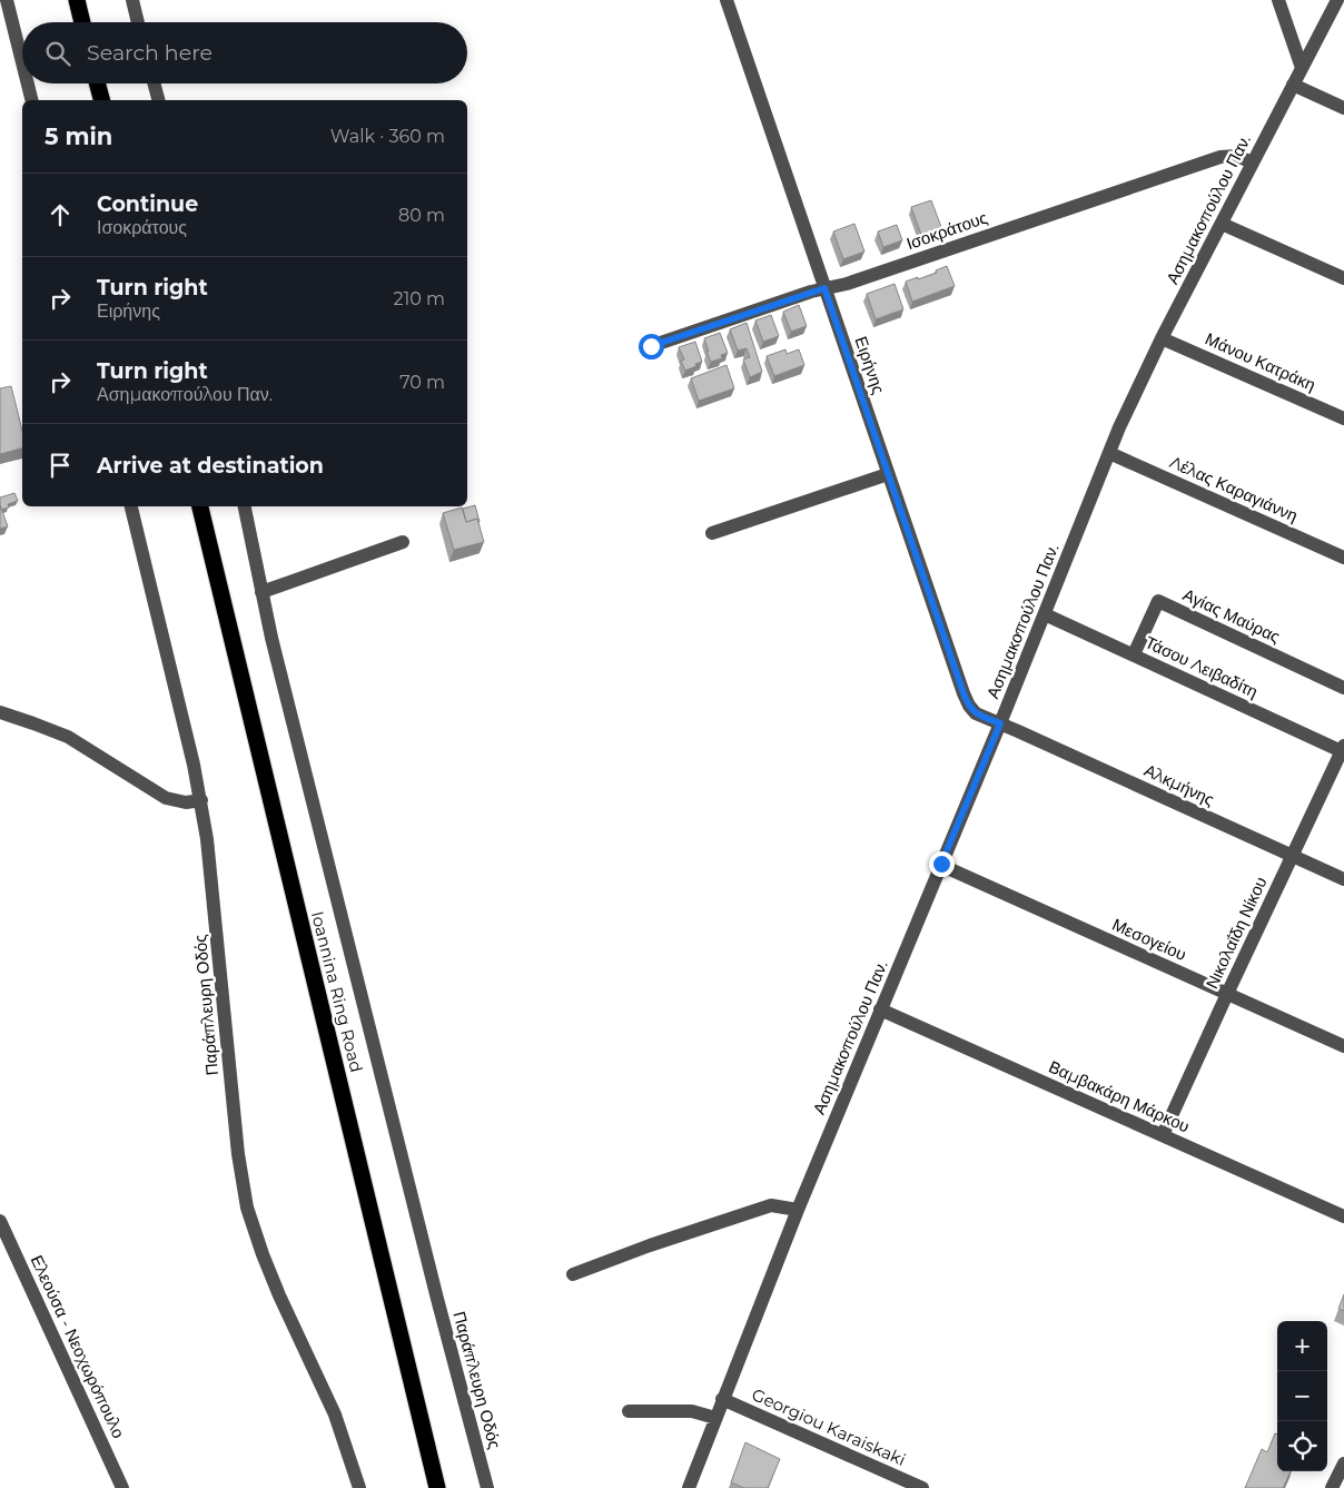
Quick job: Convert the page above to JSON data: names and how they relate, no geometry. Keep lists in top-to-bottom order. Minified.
{"streets":{"highway":["Ioannina Ring Road"],"street":["Ασημακοπούλου Παν.","Ισοκράτους","Μάνου Κατράκη","Ειρήνης","Λέλας Καραγιάννη","Αγίας Μαύρας","Τάσου Λειβαδίτη","Αλκμήνης","Νικολαΐδη Νίκου","Μεσογείου","Παράπλευρη Οδός","Βαμβακάρη Μάρκου","Ελεούσα - Νεοχωρόπουλο","Georgiou Karaiskaki"]},"crossings":[["Ασημακοπούλου Παν.","Ισοκράτους"],["Ασημακοπούλου Παν.","Μάνου Κατράκη"],["Ασημακοπούλου Παν.","Ειρήνης"],["Ασημακοπούλου Παν.","Λέλας Καραγιάννη"],["Ασημακοπούλου Παν.","Τάσου Λειβαδίτη"],["Ασημακοπούλου Παν.","Αλκμήνης"],["Ασημακοπούλου Παν.","Μεσογείου"],["Ασημακοπούλου Παν.","Βαμβακάρη Μάρκου"],["Ασημακοπούλου Παν.","Georgiou Karaiskaki"],["Ισοκράτους","Ειρήνης"],["Ειρήνης","Αλκμήνης"],["Αγίας Μαύρας","Τάσου Λειβαδίτη"],["Τάσου Λειβαδίτη","Νικολαΐδη Νίκου"],["Αλκμήνης","Νικολαΐδη Νίκου"],["Νικολαΐδη Νίκου","Μεσογείου"],["Νικολαΐδη Νίκου","Βαμβακάρη Μάρκου"]],"page":{"search":"Search here","heading":["5 min","Walk · 360 m"],"list":[["Continue","Ισοκράτους","80 m"],["Turn right","Ειρήνης","210 m"],["Turn right","Ασημακοπούλου Παν.","70 m"],"Arrive at destination"],"map_buttons":["+","−"]}}
